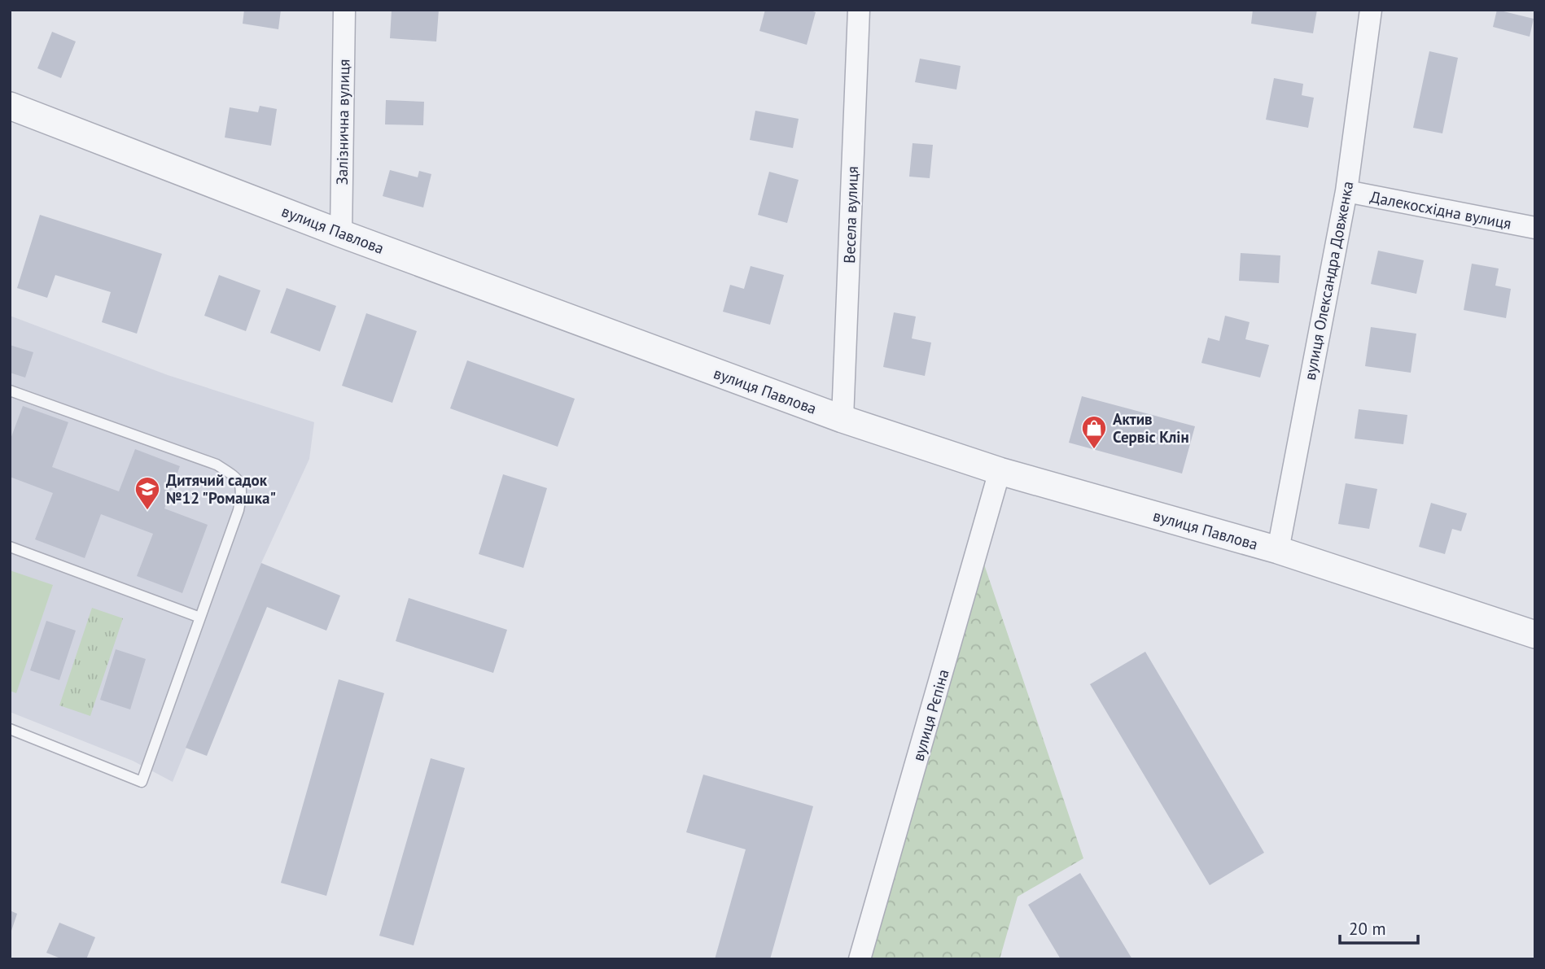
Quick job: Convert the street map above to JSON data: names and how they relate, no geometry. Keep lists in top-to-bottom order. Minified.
{"streets":{"street":["Залізнична вулиця","Далекосхідна вулиця","Весела вулиця","вулиця Павлова","вулиця Олександра Довженка","вулиця Рєпіна"]},"crossings":[["Залізнична вулиця","вулиця Павлова"],["Далекосхідна вулиця","вулиця Олександра Довженка"],["Весела вулиця","вулиця Павлова"],["вулиця Павлова","вулиця Олександра Довженка"],["вулиця Павлова","вулиця Рєпіна"]],"places":{"shop":["Актив Сервiс Клiн"],"school or university":["Дитячий садок №12 \"Ромашка\""]},"scale_bar":"20 m"}
